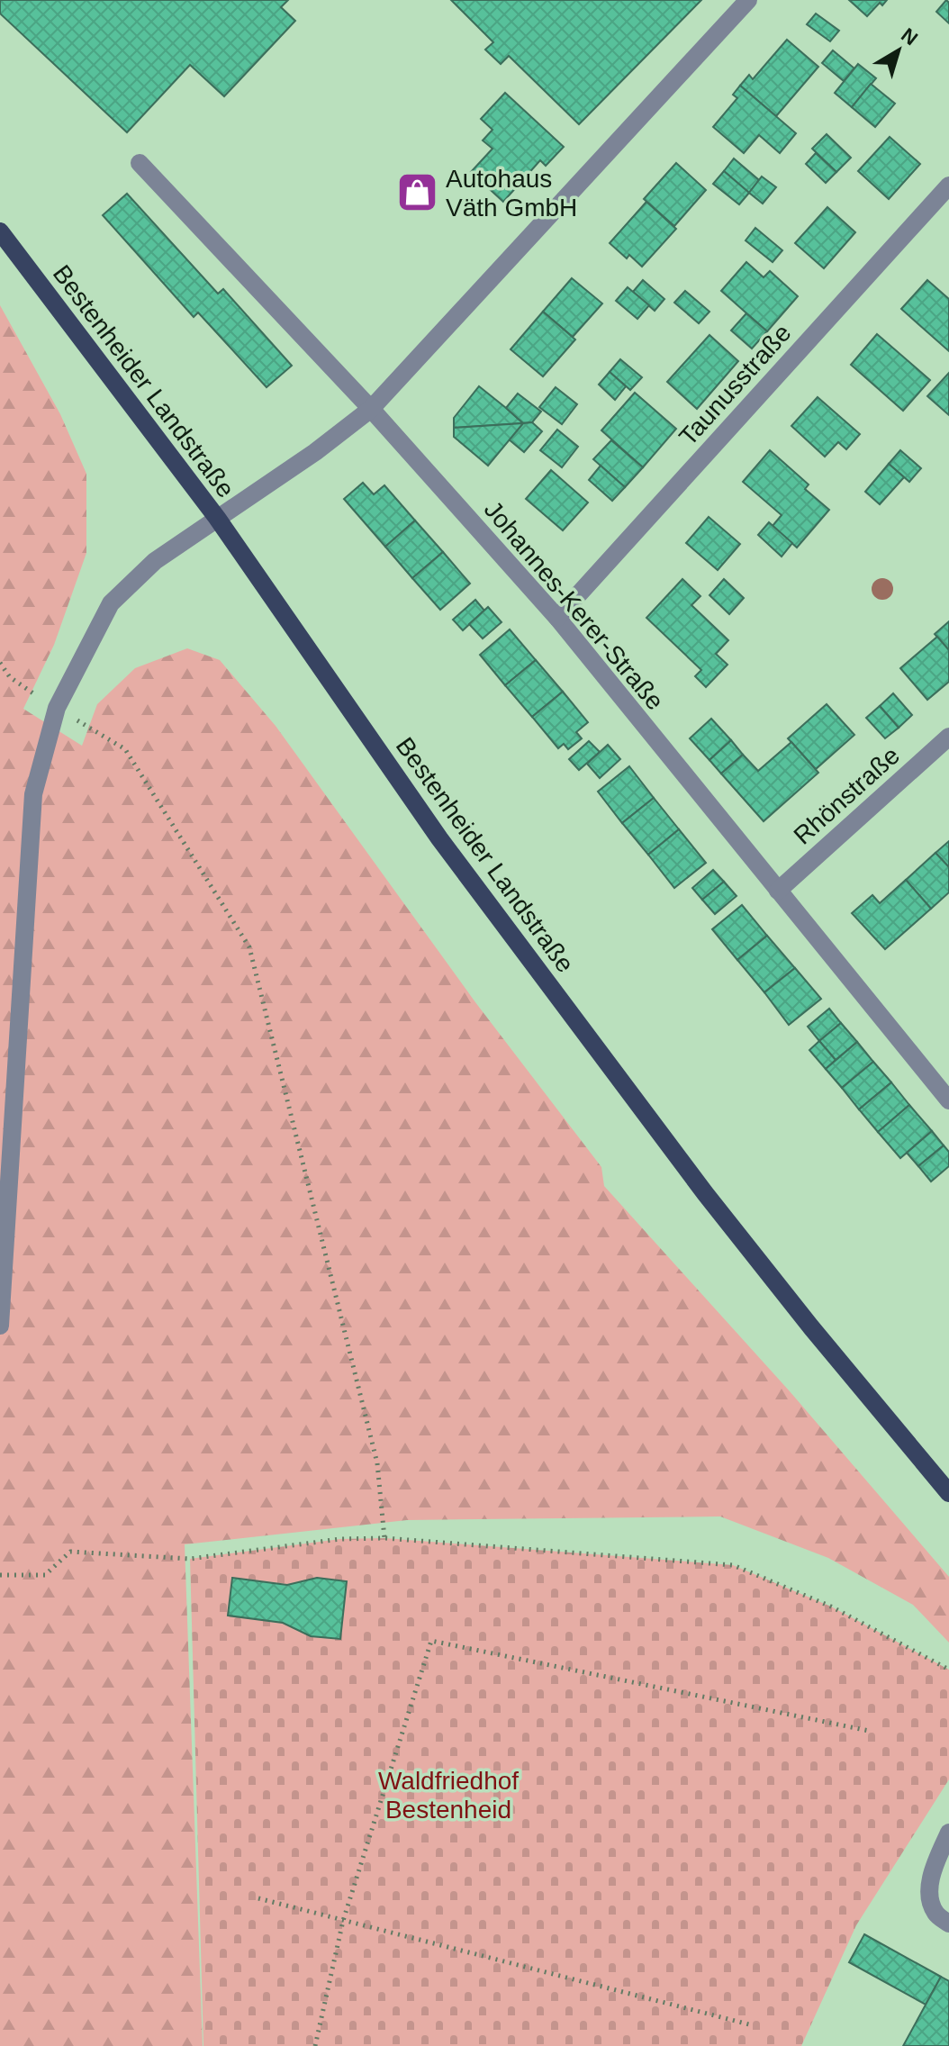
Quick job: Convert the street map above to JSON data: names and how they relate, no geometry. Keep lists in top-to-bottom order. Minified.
{"streets":{"main road":["Bestenheider Landstraße"],"street":["Taunusstraße","Johannes-Kerer-Straße","Rhönstraße"]},"crossings":[["Taunusstraße","Johannes-Kerer-Straße"],["Johannes-Kerer-Straße","Rhönstraße"]],"parks":["Waldfriedhof Bestenheid"],"places":{"shop":["Autohaus Väth GmbH"]},"north":"top right"}
